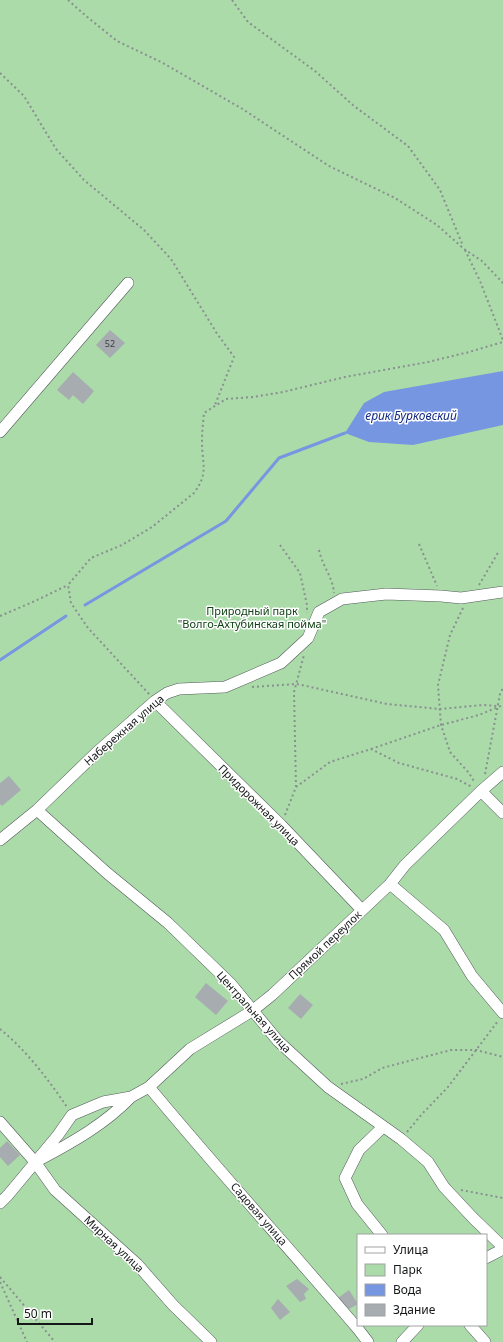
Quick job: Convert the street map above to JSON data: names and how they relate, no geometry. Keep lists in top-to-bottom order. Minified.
{"streets":{"street":["Набережная улица","Придорожная улица","Прямой переулок","Центральная улица","Садовая улица","Мирная улица"]},"crossings":[["Набережная улица","Придорожная улица"],["Набережная улица","Центральная улица"],["Придорожная улица","Прямой переулок"],["Прямой переулок","Центральная улица"],["Прямой переулок","Садовая улица"],["Прямой переулок","Мирная улица"]],"water":["ерик Бурковский"],"parks":["Природный парк \"Волго-Ахтубинская пойма\""],"house_numbers":["52"],"legend":["Улица","Парк","Вода","Здание"],"scale_bar":"50 m"}
